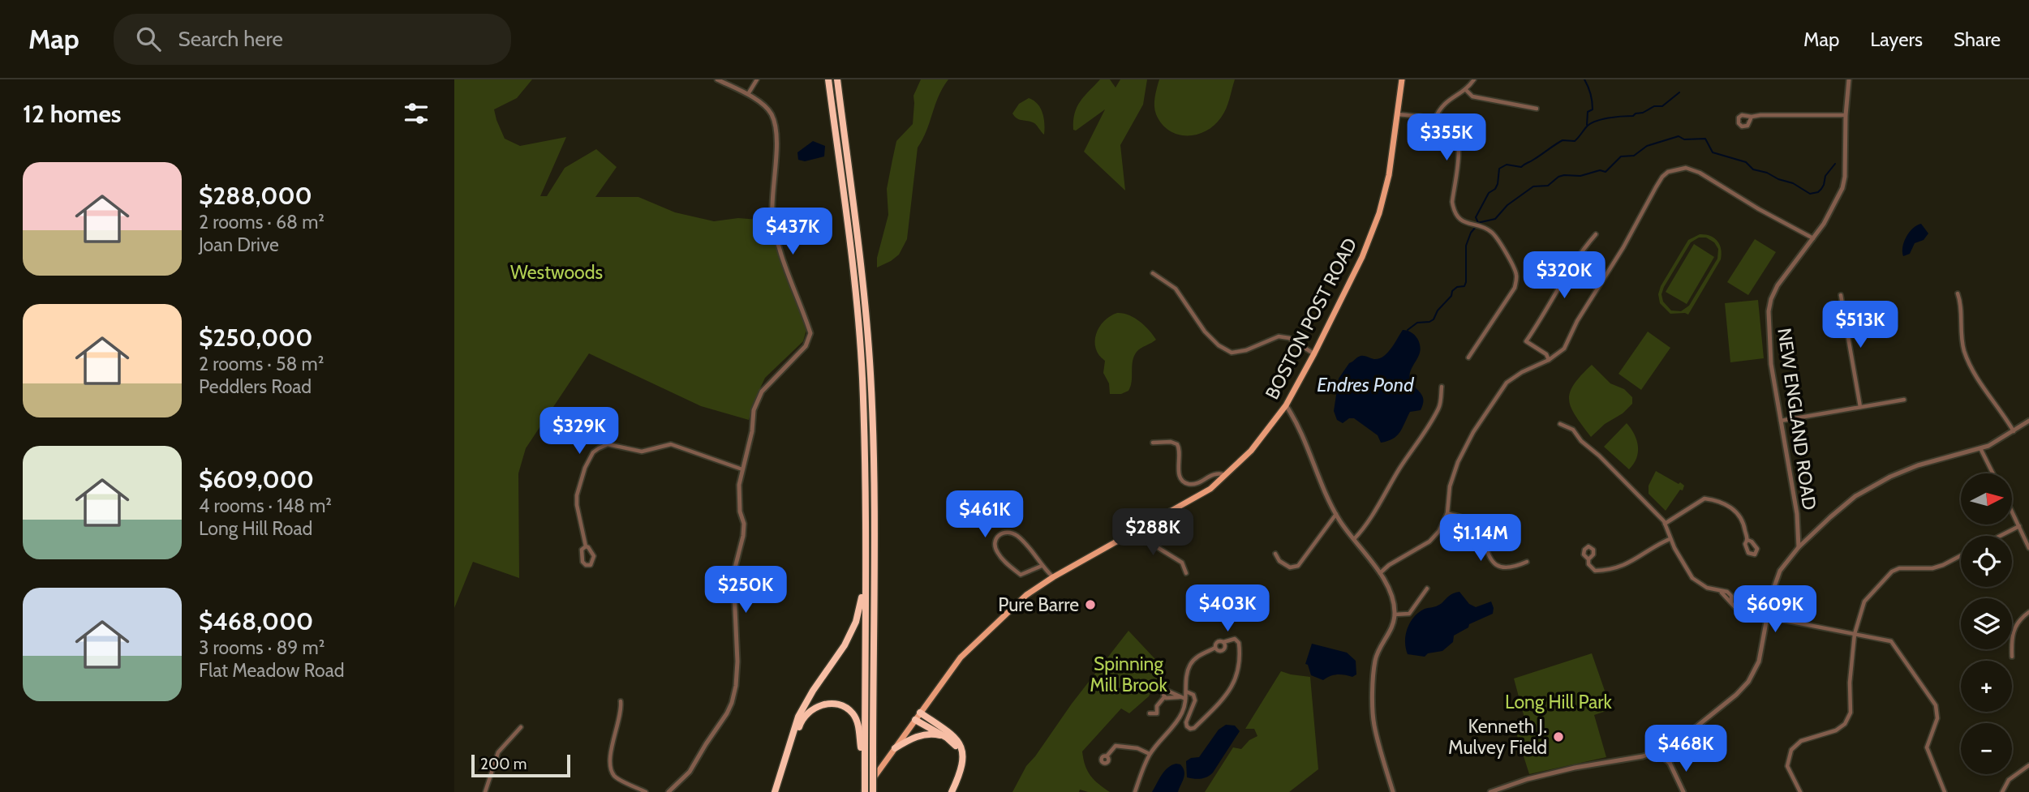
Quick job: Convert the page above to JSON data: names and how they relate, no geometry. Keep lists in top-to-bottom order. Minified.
{"streets":{"main road":["BOSTON POST ROAD"],"street":["NEW ENGLAND ROAD"]},"water":["Endres Pond"],"parks":["Westwoods","Spinning Mill Brook","Long Hill Park"],"places":["Pure Barre","Kenneth J. Mulvey Field"],"scale_bar":"200 m","north":"right","page":{"header":"Map","search":"Search here","nav":["Map","Layers","Share"],"heading":"12 homes","price":["$355K","$437K","$320K","$513K","$329K","$461K","$288K","$1.14M","$250K","$403K","$609K","$468K"],"list":[{"name":"$288,000","note":"2 rooms · 68 m² · Joan Drive"},{"name":"$250,000","note":"2 rooms · 58 m² · Peddlers Road"},{"name":"$609,000","note":"4 rooms · 148 m² · Long Hill Road"},{"name":"$468,000","note":"3 rooms · 89 m² · Flat Meadow Road"}],"map_buttons":["+","−"],"scale":"200 m"}}
